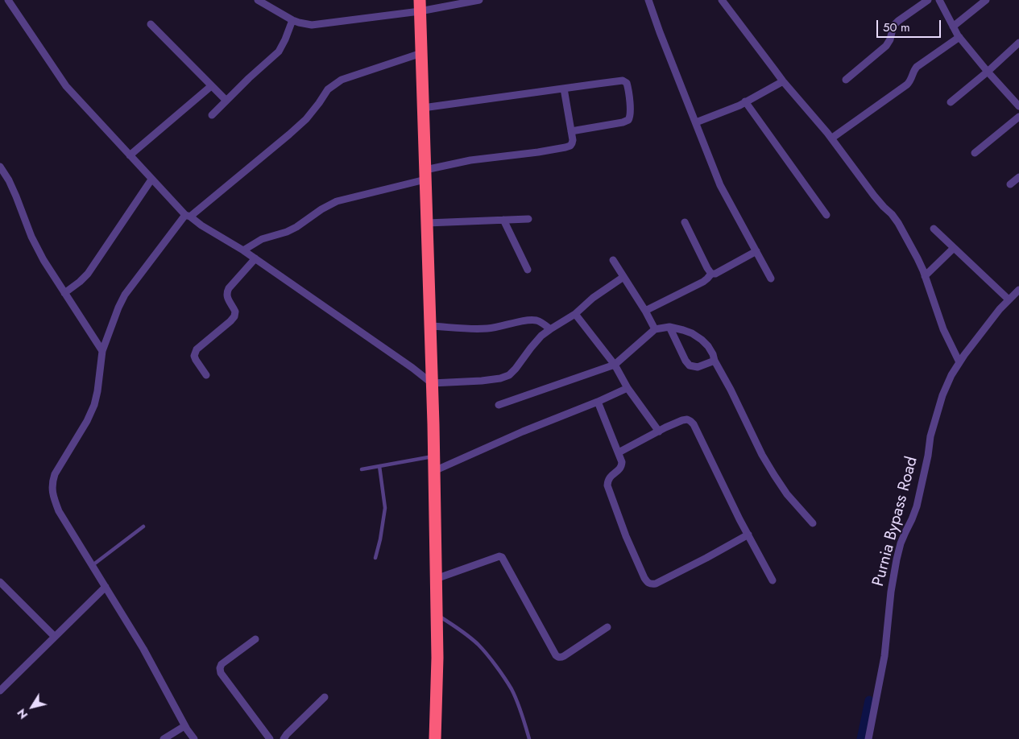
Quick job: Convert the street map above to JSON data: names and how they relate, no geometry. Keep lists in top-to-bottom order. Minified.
{"streets":{"street":["Purnia Bypass Road"]},"scale_bar":"50 m","north":"bottom left"}
